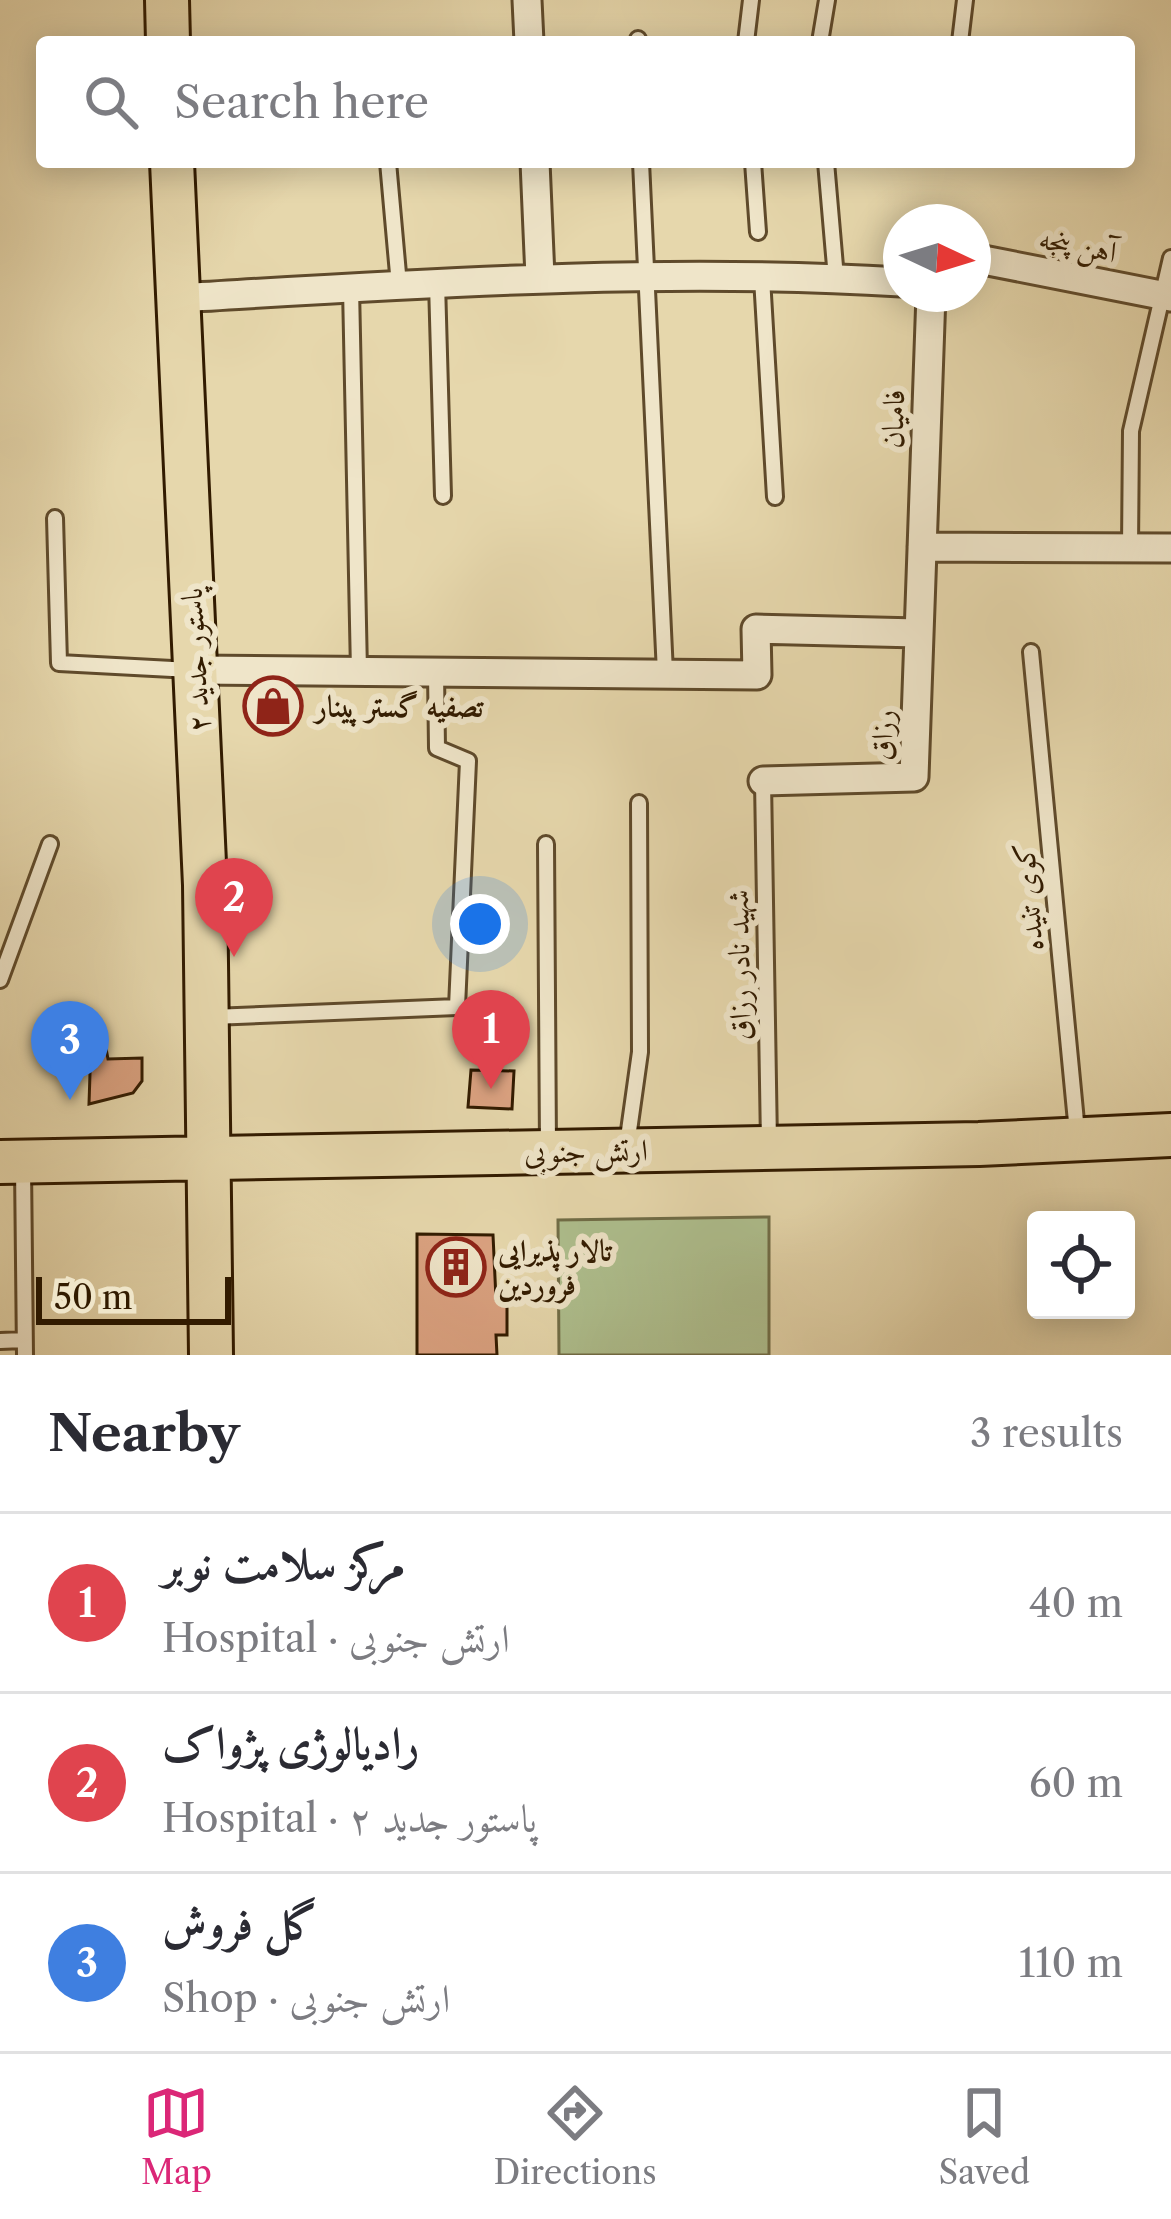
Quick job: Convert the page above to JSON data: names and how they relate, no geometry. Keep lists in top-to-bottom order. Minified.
{"streets":{"main road":["پاستور جدید ۲","ارتش جنوبی"],"street":["آهن پنجه","فامیان","رزاق"],"lane":["کوی تنیده","شهید نادر رزاق"]},"crossings":[["فامیان","رزاق"],["پاستور جدید ۲","ارتش جنوبی"],["رزاق","شهید نادر رزاق"],["کوی تنیده","ارتش جنوبی"],["شهید نادر رزاق","ارتش جنوبی"]],"places":{"shop":["تصفیه گستر پینار"],"building":["تالار پذیرایی فروردین"]},"scale_bar":"50 m","north":"right","page":{"search":"Search here","pins":["2","1","3"],"scale":"50 m","heading":["Nearby","3 results"],"list":[{"mark":"1","name":"مرکز سلامت نوبر","note":"Hospital · ارتش جنوبی","value":"40 m"},{"mark":"2","name":"رادیالوژی پژواک","note":"Hospital · پاستور جدید ۲","value":"60 m"},{"mark":"3","name":"گل فروش","note":"Shop · ارتش جنوبی","value":"110 m"}],"nav":["Map","Directions","Saved"]}}
